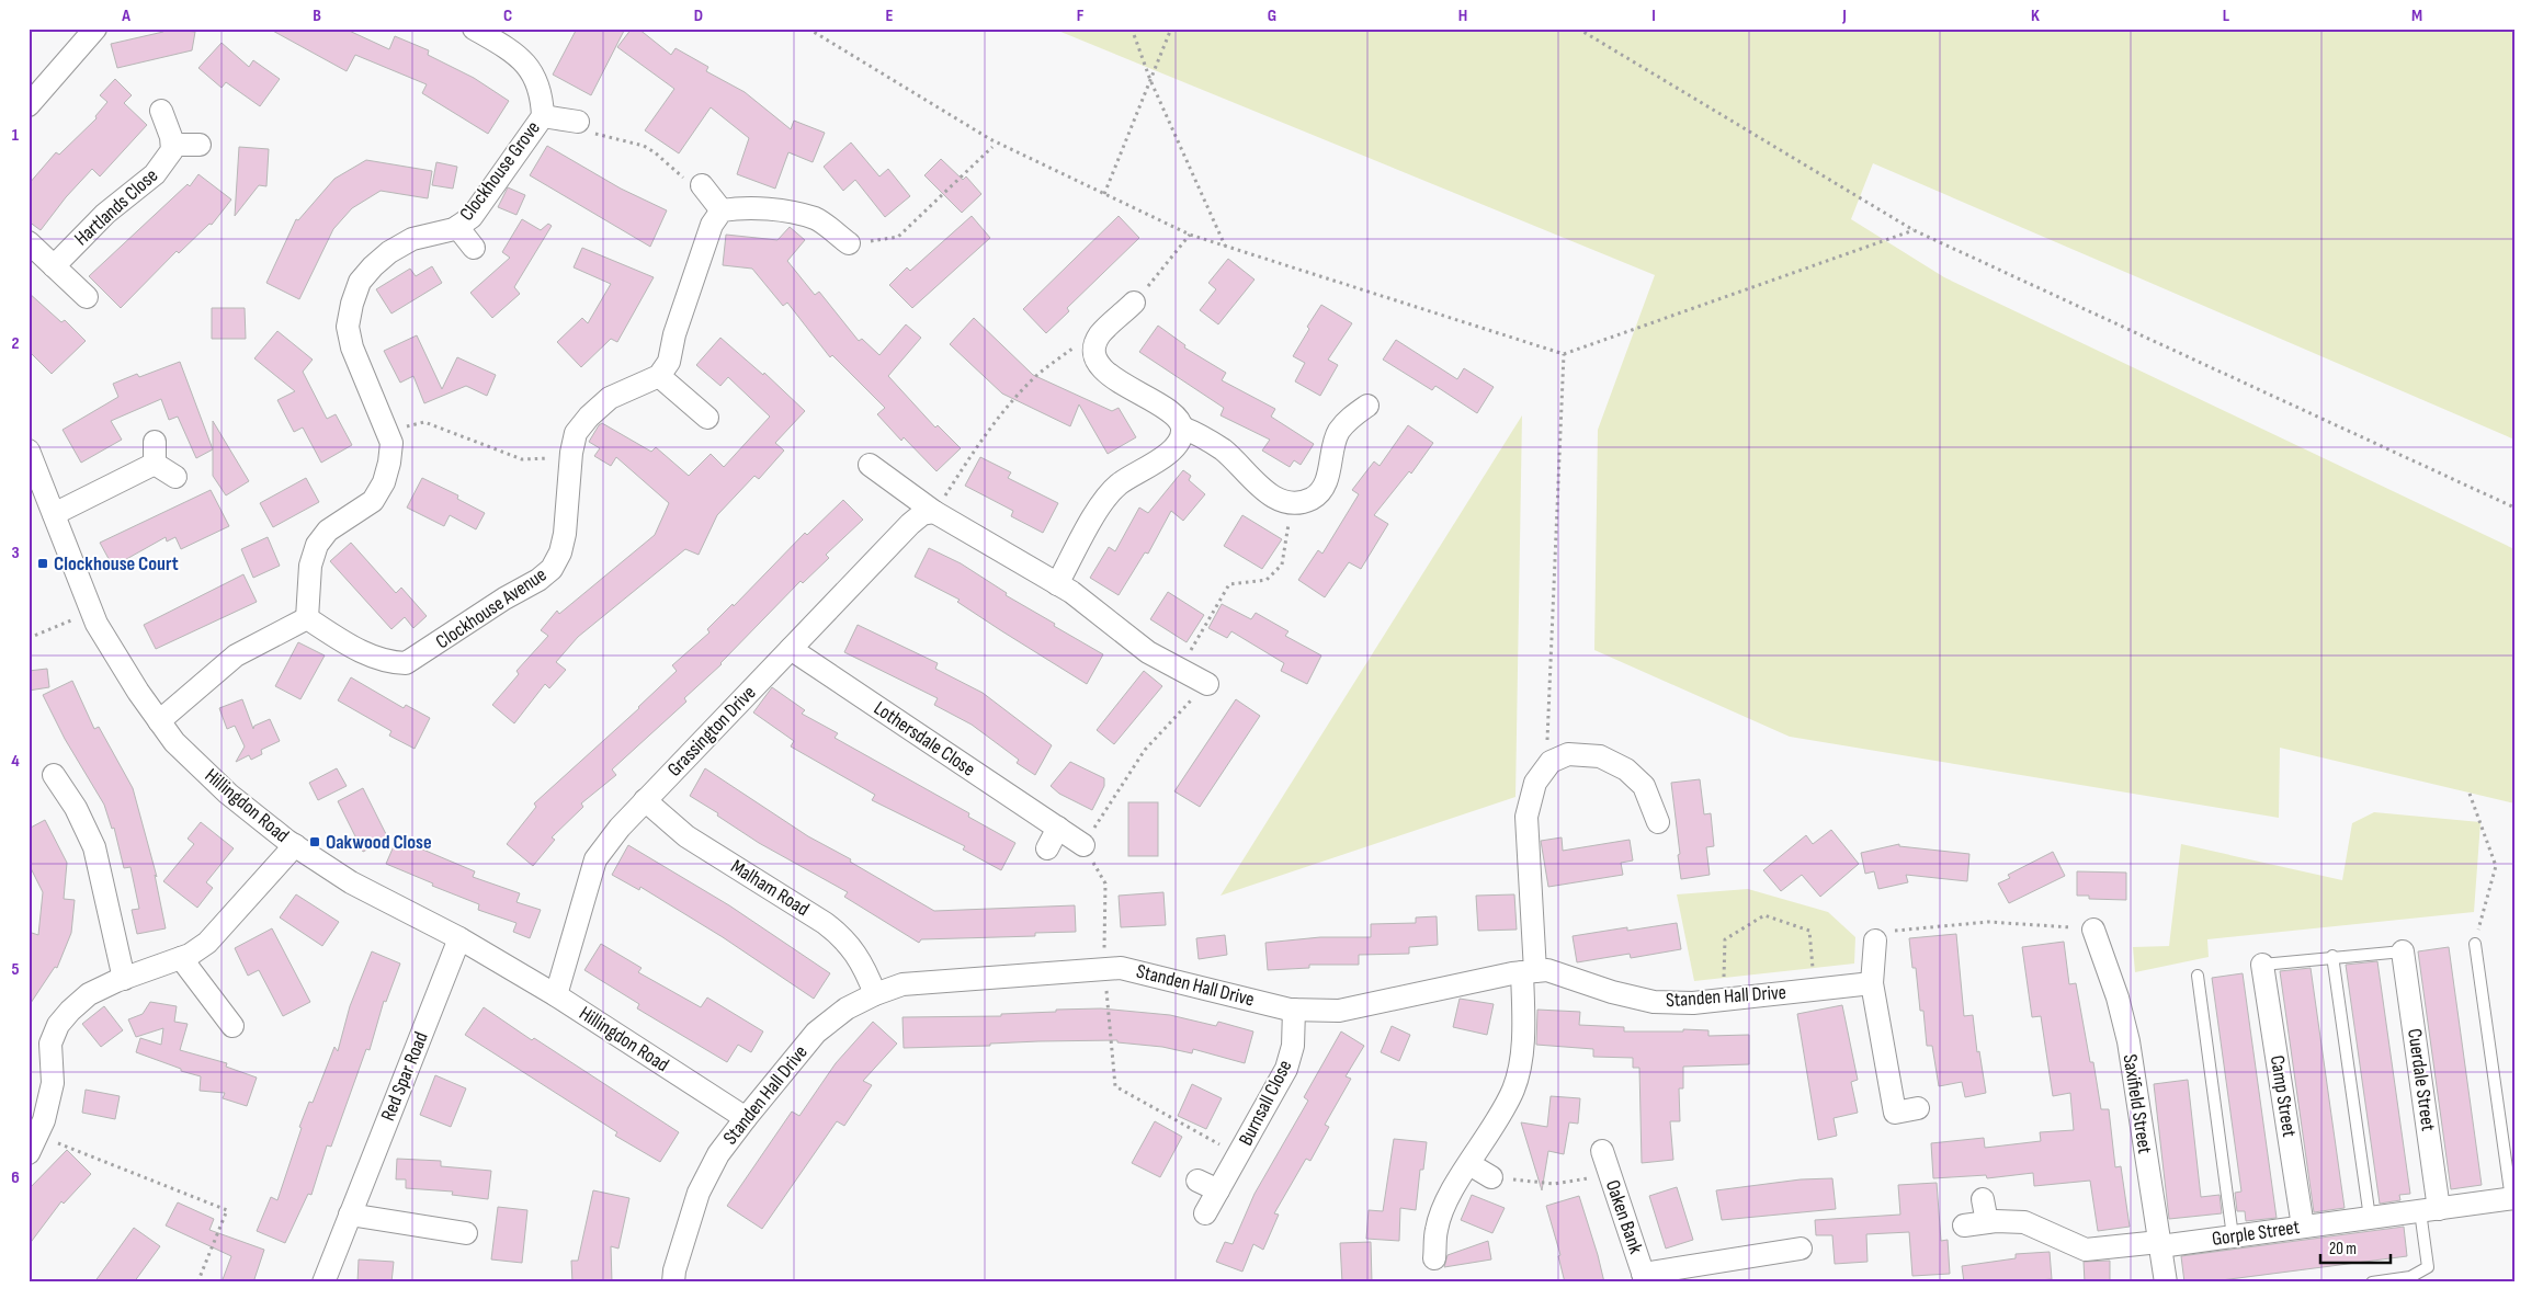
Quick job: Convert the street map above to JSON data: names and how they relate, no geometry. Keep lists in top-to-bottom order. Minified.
{"streets":{"street":["Clockhouse Grove","Hartlands Close","Clockhouse Avenue","Grassington Drive","Lothersdale Close","Hillingdon Road","Malham Road","Standen Hall Drive","Red Spar Road","Cuerdale Street","Camp Street","Burnsall Close","Saxifield Street","Oaken Bank","Gorple Street"]},"crossings":[["Clockhouse Grove","Clockhouse Avenue"],["Grassington Drive","Lothersdale Close"],["Grassington Drive","Hillingdon Road"],["Grassington Drive","Malham Road"],["Hillingdon Road","Standen Hall Drive"],["Hillingdon Road","Red Spar Road"],["Malham Road","Standen Hall Drive"],["Standen Hall Drive","Burnsall Close"],["Cuerdale Street","Gorple Street"],["Camp Street","Gorple Street"],["Saxifield Street","Gorple Street"]],"places":{"transit":["Clockhouse Court","Oakwood Close"]},"scale_bar":"20 m","grid":{"columns":["A","B","C","D","E","F","G","H","I","J","K","L","M"],"rows":["1","2","3","4","5","6"]}}
